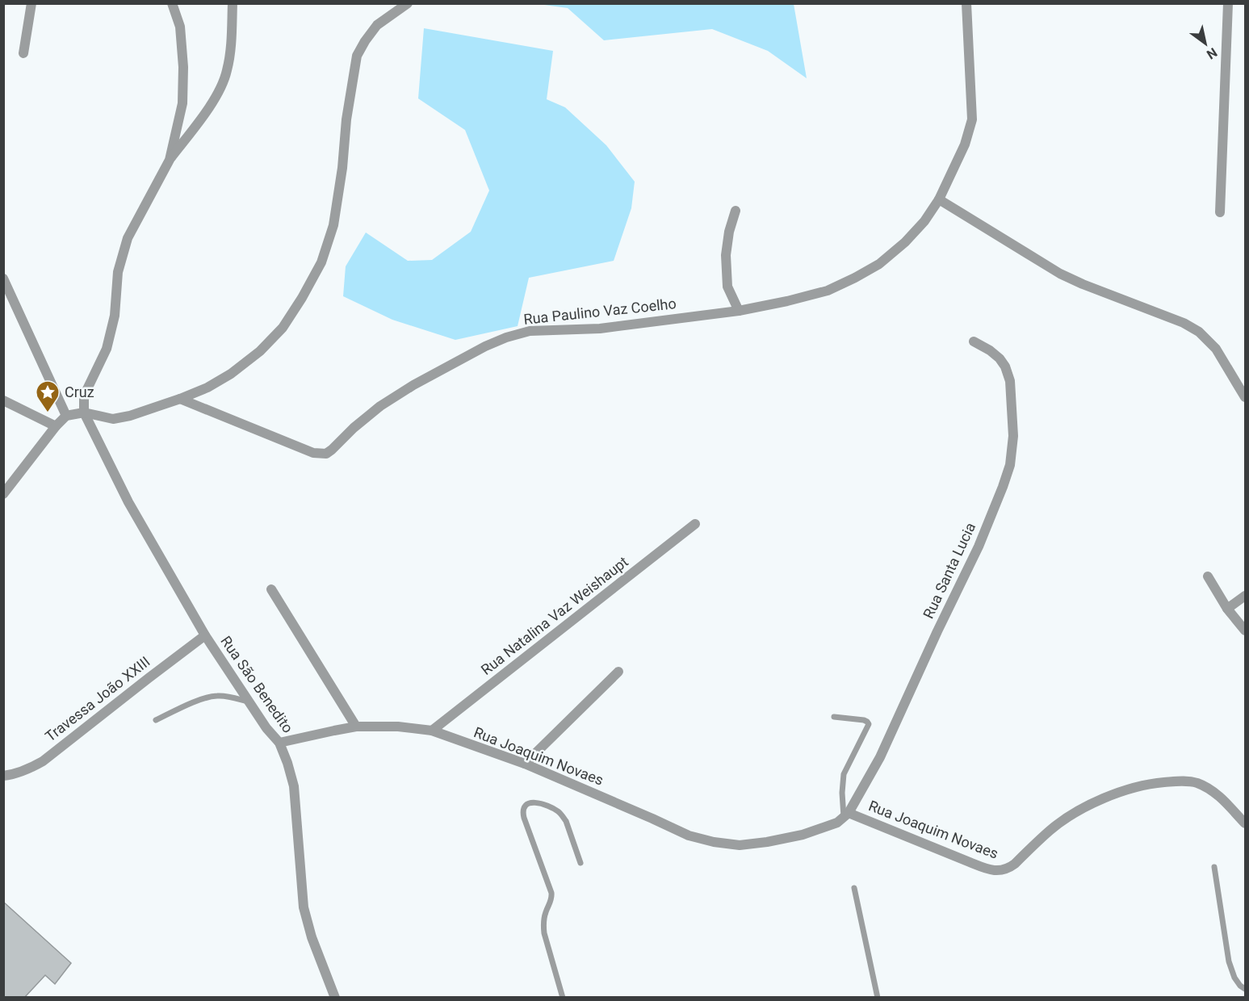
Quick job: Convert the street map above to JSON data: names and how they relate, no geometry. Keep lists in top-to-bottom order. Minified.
{"streets":{"street":["Rua Paulino Vaz Coelho","Rua Santa Lucia","Rua Natalina Vaz Weishaupt","Rua São Benedito","Travessa João XXIII","Rua Joaquim Novaes"]},"crossings":[["Rua Santa Lucia","Rua Joaquim Novaes"],["Rua Natalina Vaz Weishaupt","Rua Joaquim Novaes"],["Rua São Benedito","Travessa João XXIII"],["Rua São Benedito","Rua Joaquim Novaes"]],"places":{"place":["Cruz"]},"north":"bottom right"}
